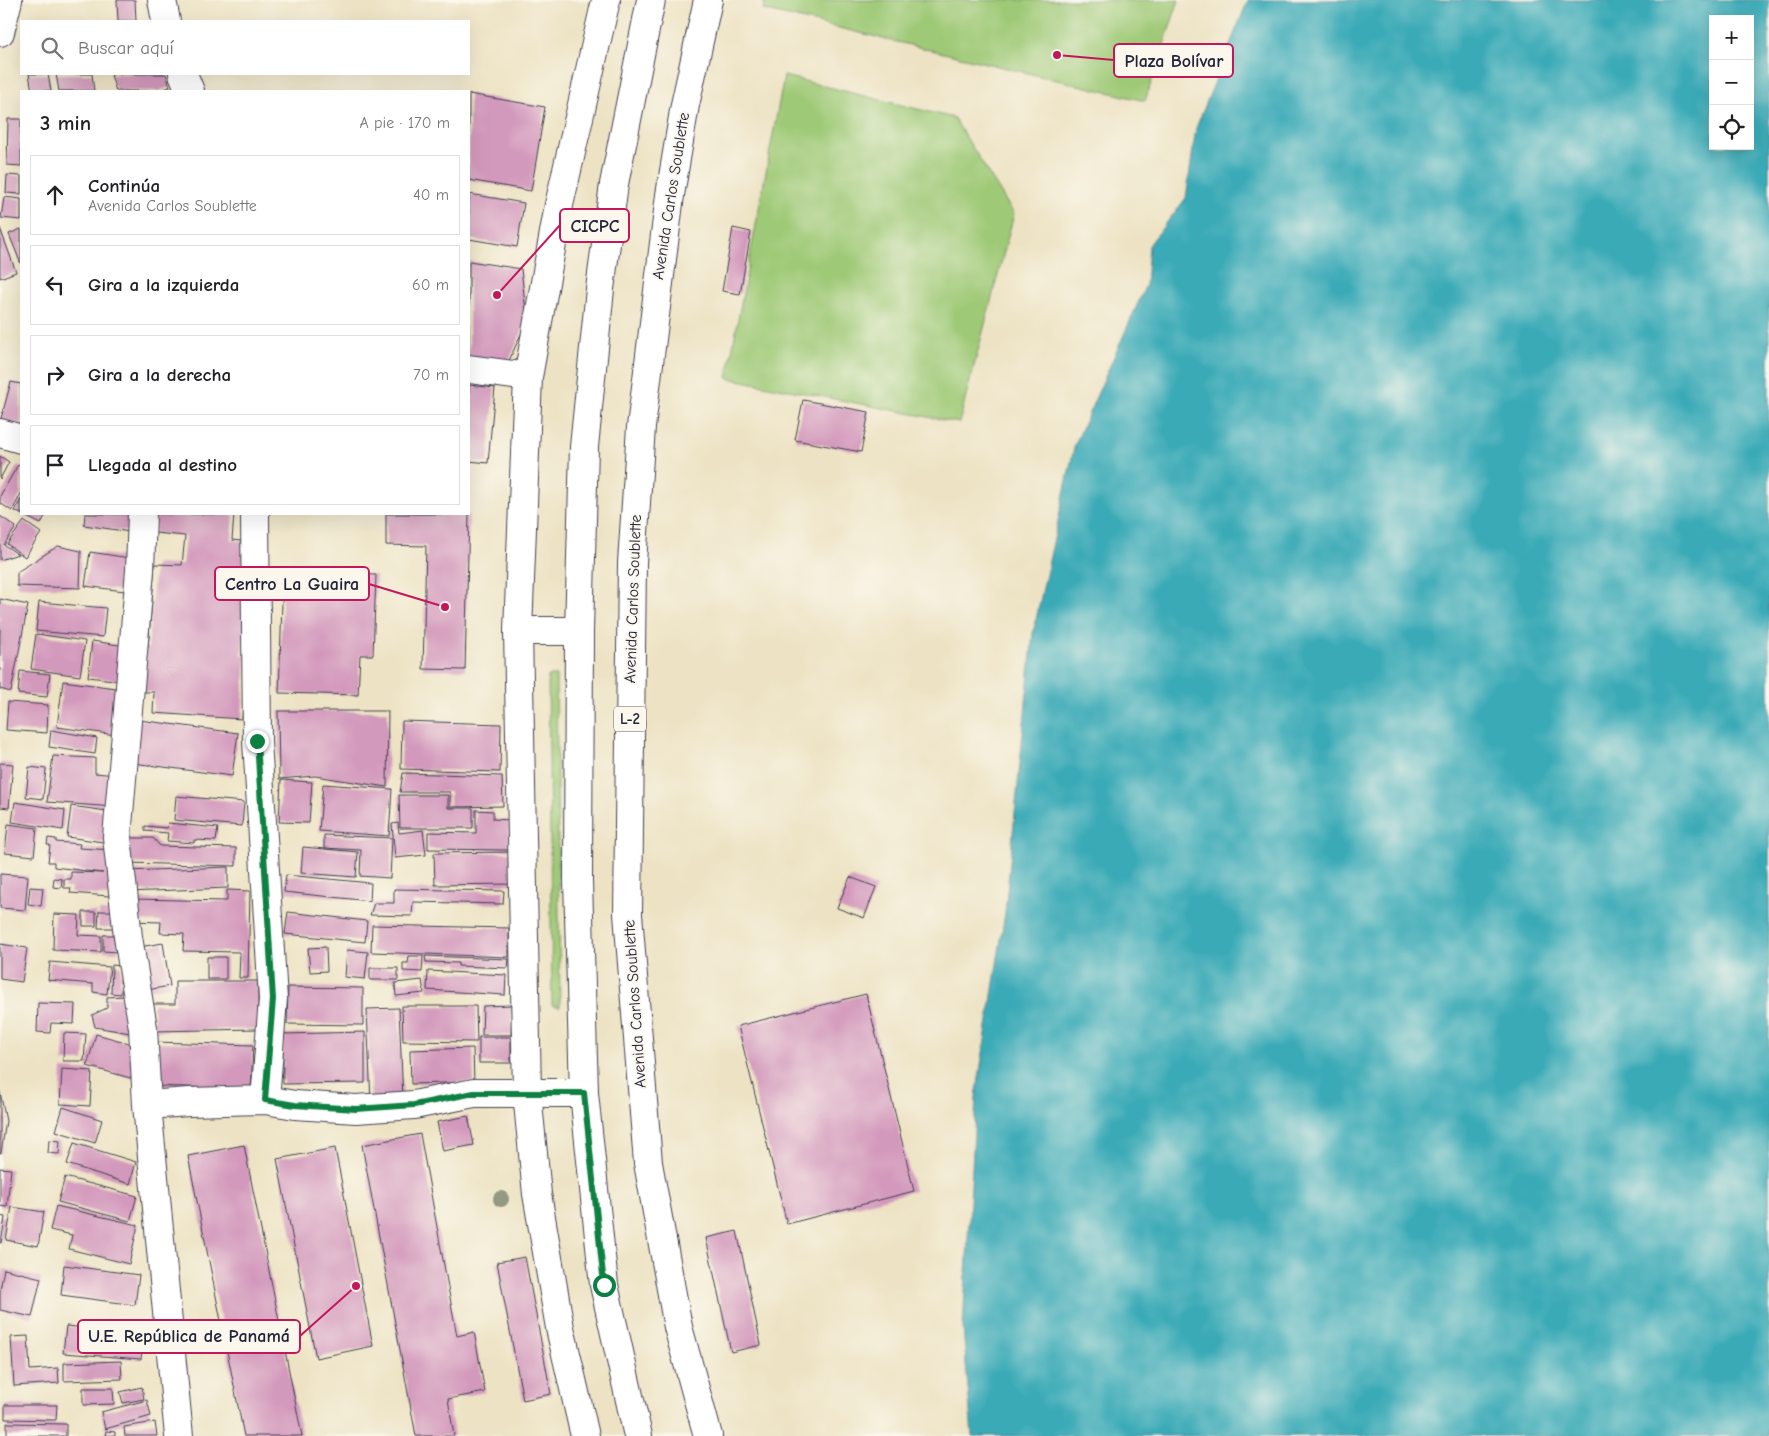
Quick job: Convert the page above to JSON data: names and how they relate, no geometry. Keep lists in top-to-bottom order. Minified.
{"streets":{"street":["Avenida Carlos Soublette","L-2"]},"places":["Plaza Bolívar","CICPC","Centro La Guaira","U.E. República de Panamá"],"page":{"map_buttons":["+","−"],"search":"Buscar aquí","heading":["3 min","A pie · 170 m"],"list":[["Continúa","Avenida Carlos Soublette","40 m"],["Gira a la izquierda","60 m"],["Gira a la derecha","70 m"],"Llegada al destino"]}}
